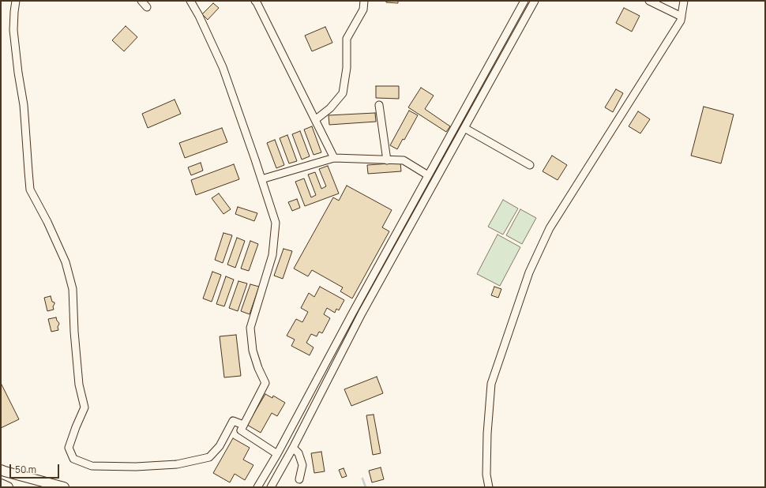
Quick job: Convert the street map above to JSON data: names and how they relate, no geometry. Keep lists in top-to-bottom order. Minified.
{"scale_bar":"50 m"}
